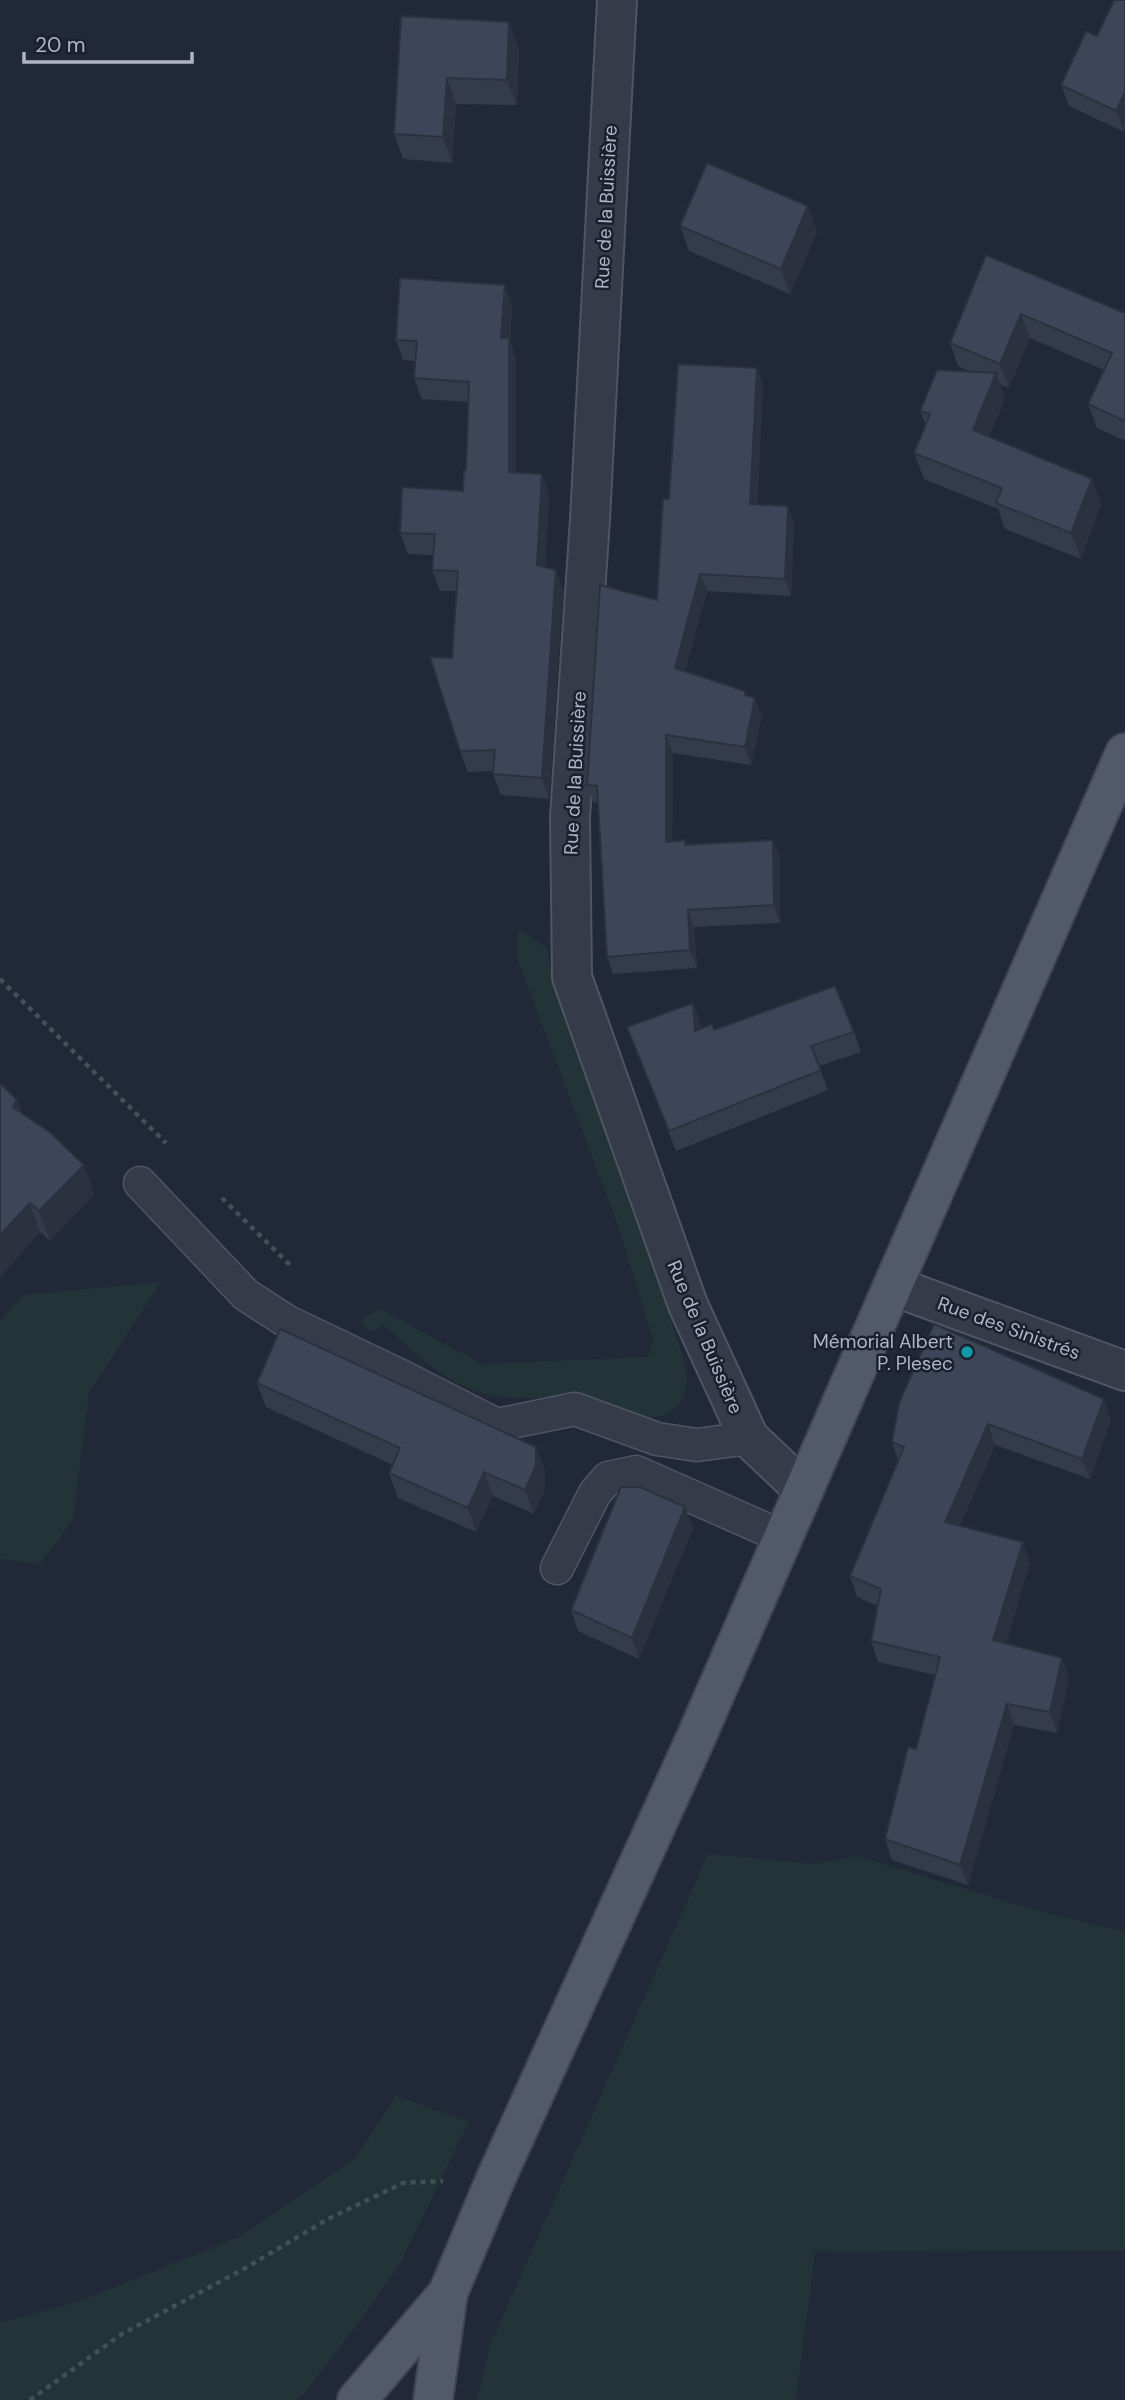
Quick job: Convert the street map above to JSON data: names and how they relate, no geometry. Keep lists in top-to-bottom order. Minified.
{"streets":{"street":["Rue de la Buissière","Rue des Sinistrés"]},"places":["Mémorial Albert P. Plesec"],"scale_bar":"20 m"}
